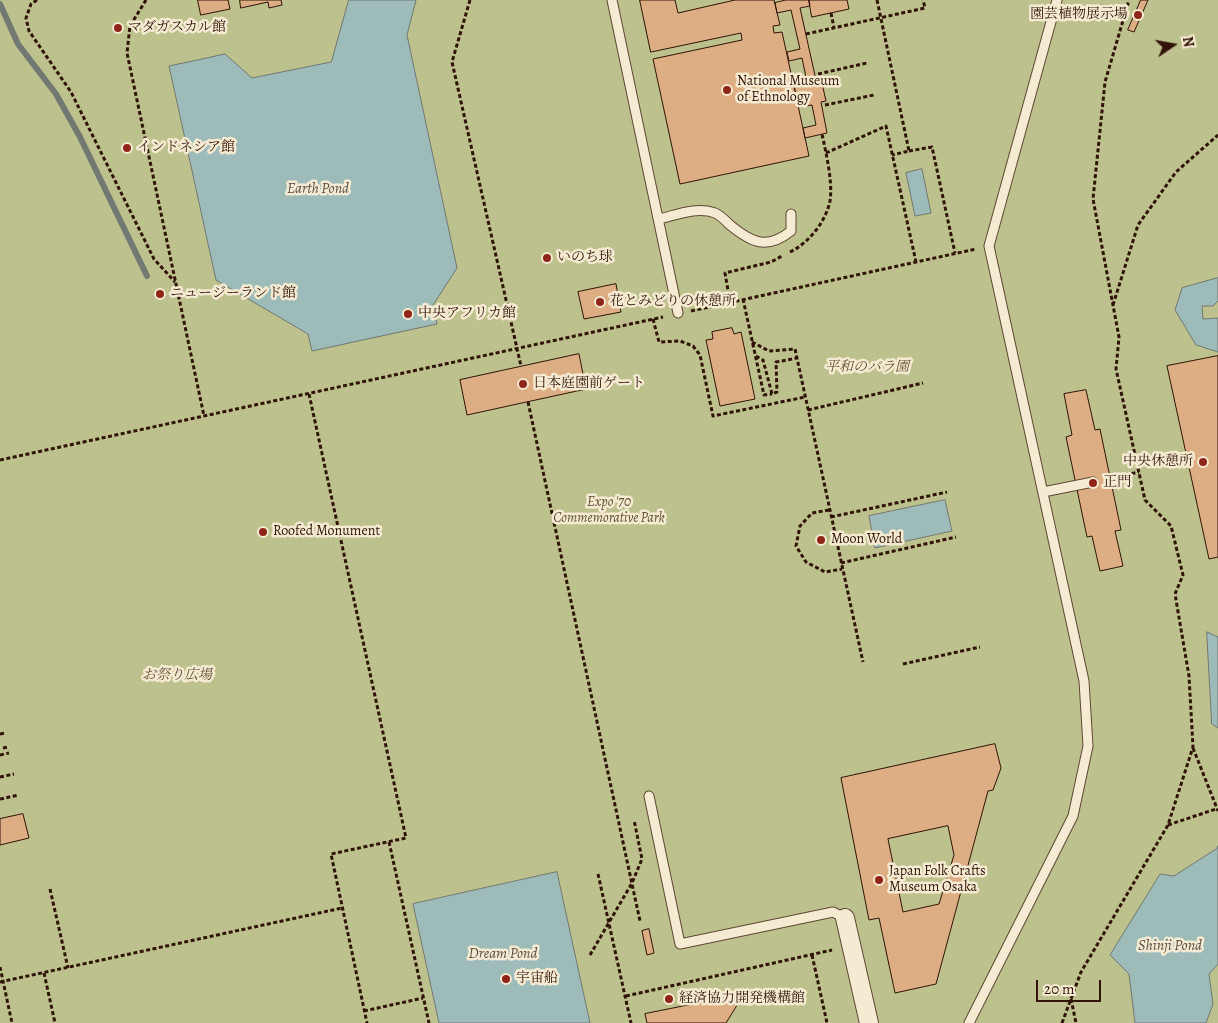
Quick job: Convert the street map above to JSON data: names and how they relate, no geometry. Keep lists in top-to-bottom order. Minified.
{"water":["Earth Pond","Shinji Pond","Dream Pond"],"parks":["平和のバラ園","Expo '70 Commemorative Park","お祭り広場"],"places":["園芸植物展示場","マダガスカル館","National Museum of Ethnology","インドネシア館","いのち球","ニュージーランド館","花とみどりの休憩所","中央アフリカ館","日本庭園前ゲート","中央休憩所","正門","Roofed Monument","Moon World","Japan Folk Crafts Museum Osaka","宇宙船","経済協力開発機構館"],"scale_bar":"20 m","north":"right"}
